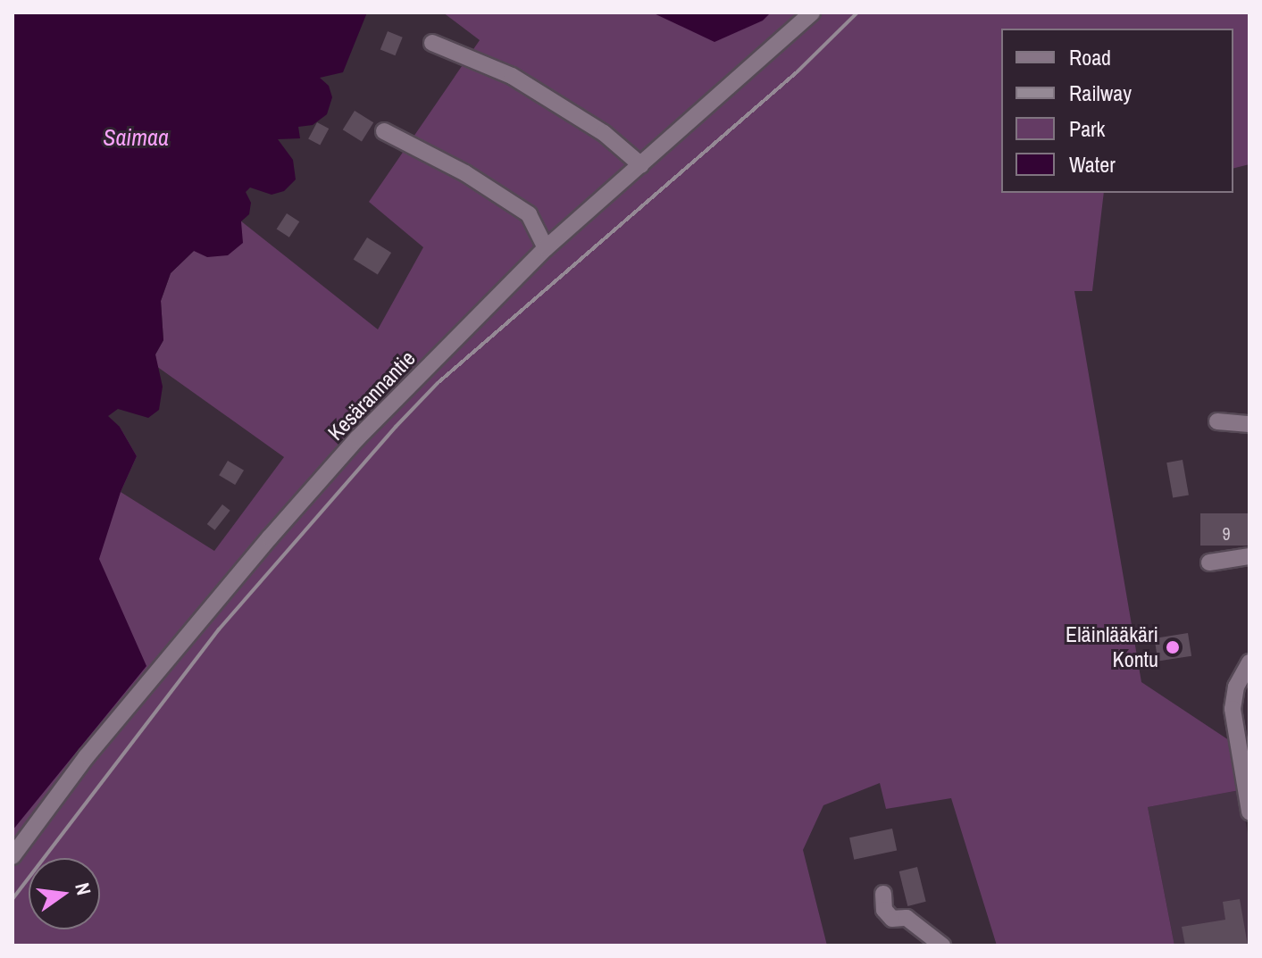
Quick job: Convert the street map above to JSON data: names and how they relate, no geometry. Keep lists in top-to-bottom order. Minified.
{"streets":{"street":["Kesärannantie"]},"water":["Saimaa"],"places":["Eläinlääkäri Kontu"],"house_numbers":["9"],"legend":["Road","Railway","Park","Water"],"north":"right"}
